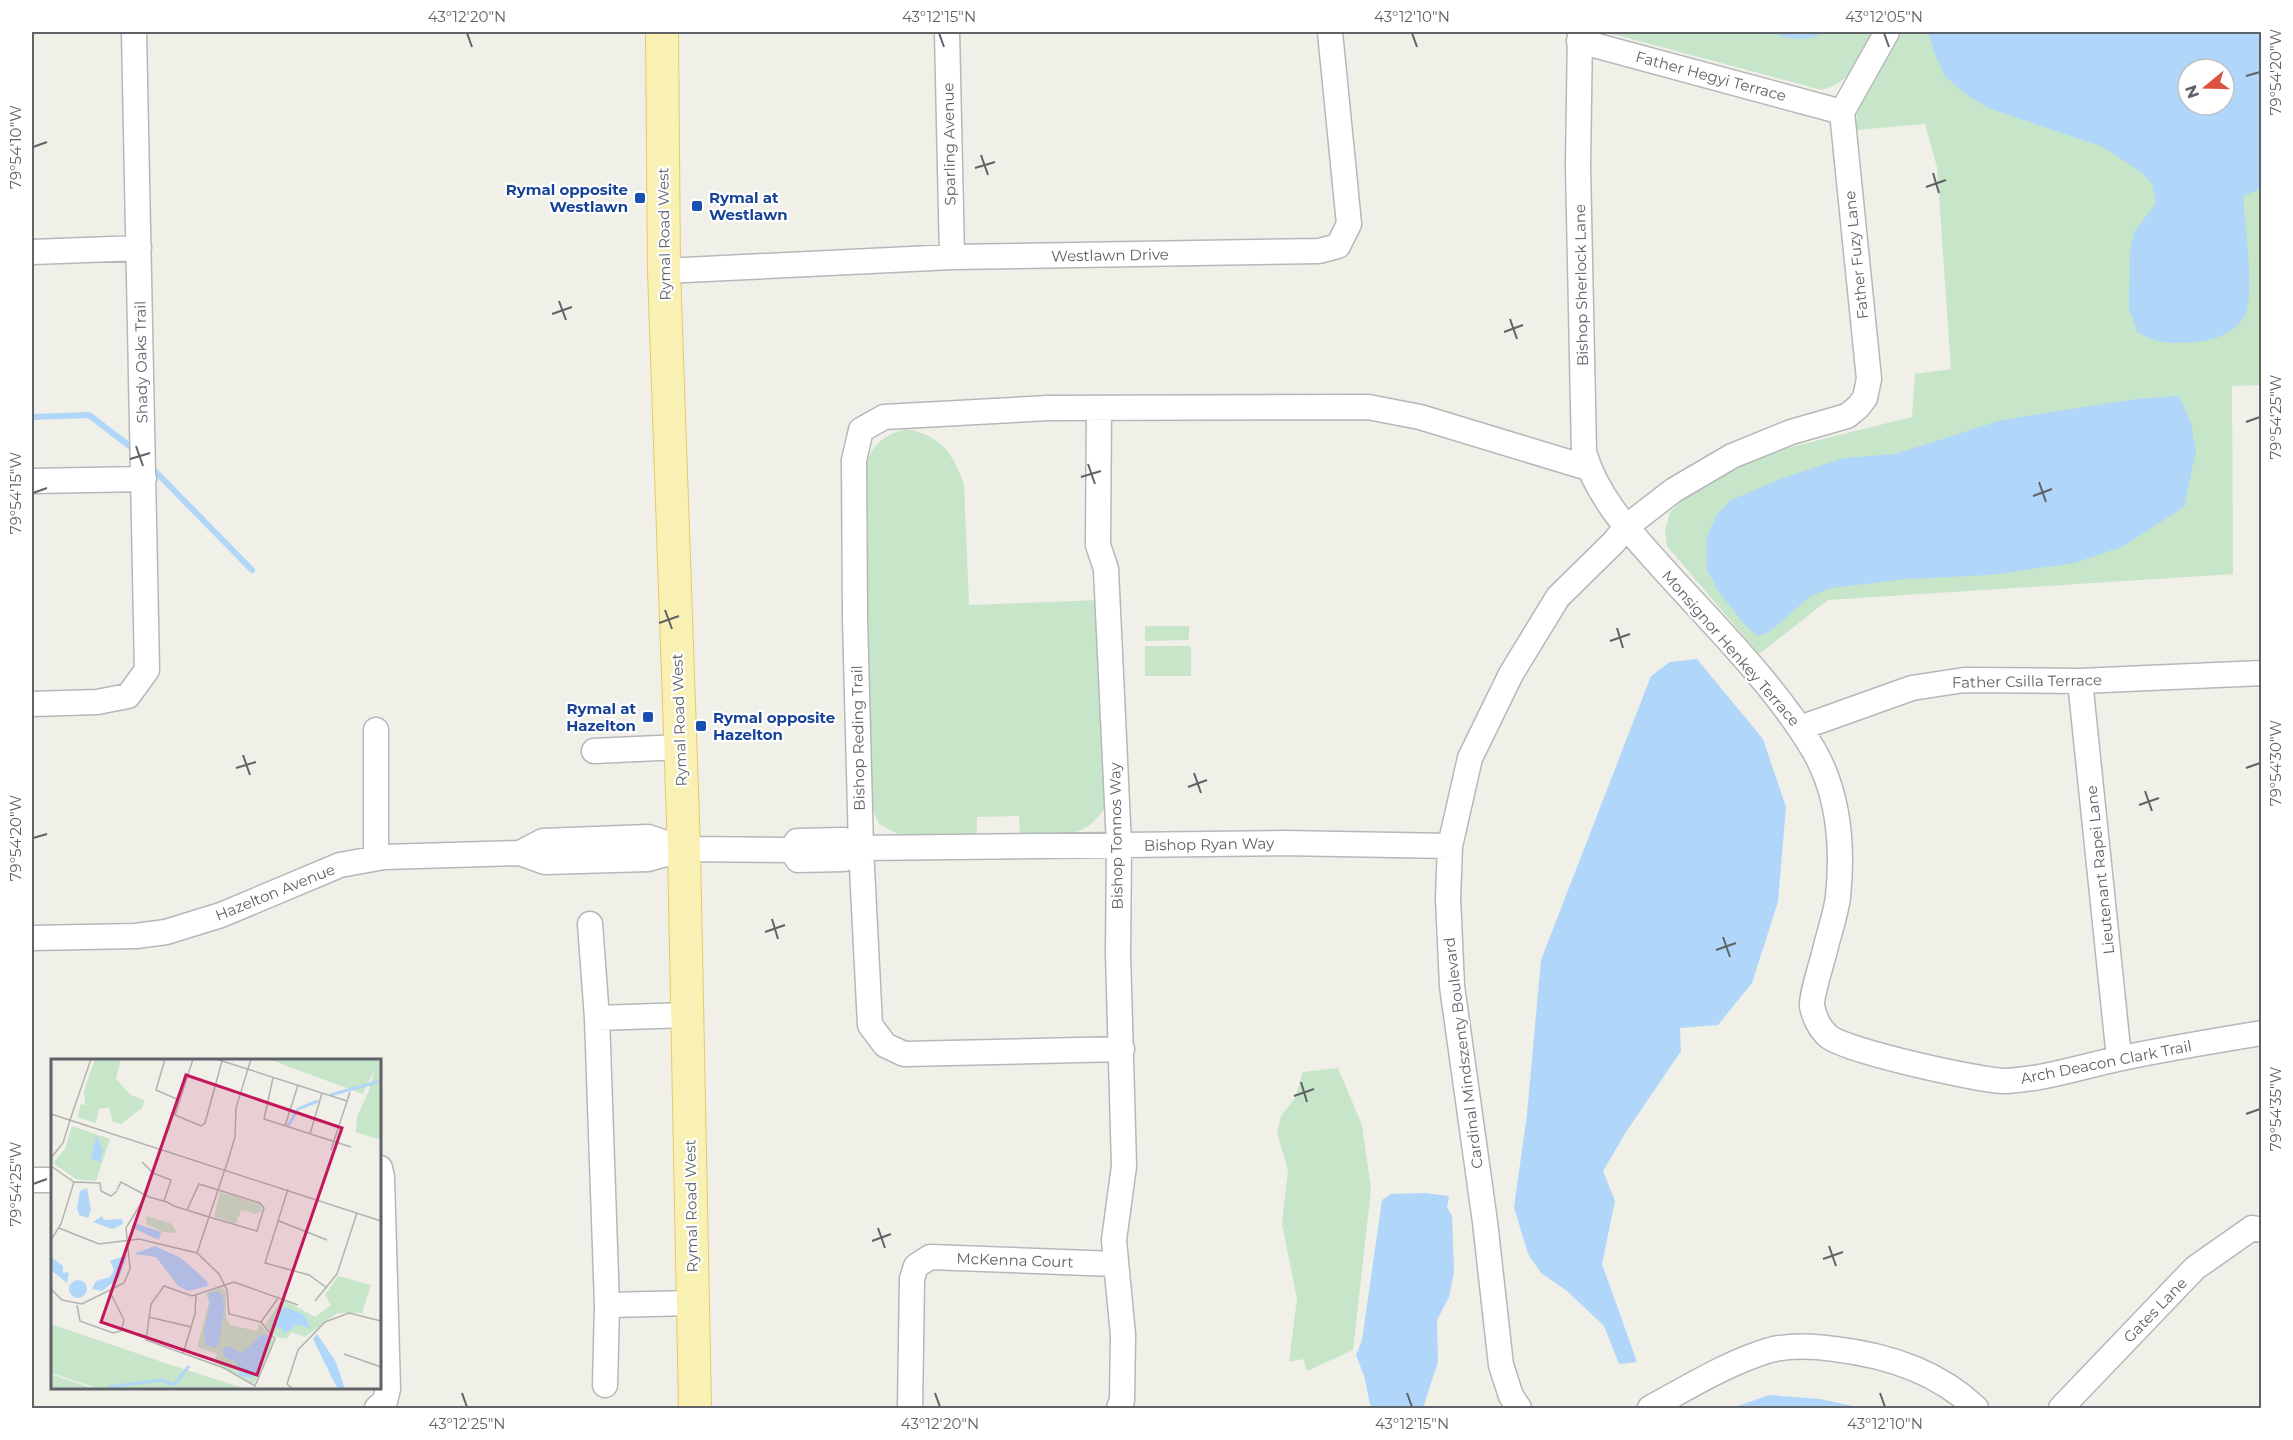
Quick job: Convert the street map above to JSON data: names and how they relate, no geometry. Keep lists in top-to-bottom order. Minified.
{"streets":{"main road":["Rymal Road West"],"street":["Father Hegyi Terrace","Sparling Avenue","Westlawn Drive","Father Fuzy Lane","Bishop Sherlock Lane","Shady Oaks Trail","Monsignor Henkey Terrace","Father Csilla Terrace","Bishop Reding Trail","Bishop Tonnos Way","Bishop Ryan Way","Lieutenant Rapei Lane","Hazelton Avenue","Cardinal Mindszenty Boulevard","Arch Deacon Clark Trail","McKenna Court","Gates Lane"]},"crossings":[["Father Hegyi Terrace","Father Fuzy Lane"],["Father Hegyi Terrace","Bishop Sherlock Lane"],["Sparling Avenue","Westlawn Drive"],["Rymal Road West","Westlawn Drive"],["Rymal Road West","Bishop Ryan Way"],["Rymal Road West","Hazelton Avenue"],["Father Fuzy Lane","Cardinal Mindszenty Boulevard"],["Bishop Sherlock Lane","Monsignor Henkey Terrace"],["Bishop Sherlock Lane","Bishop Reding Trail"],["Bishop Sherlock Lane","Cardinal Mindszenty Boulevard"],["Monsignor Henkey Terrace","Father Csilla Terrace"],["Monsignor Henkey Terrace","Cardinal Mindszenty Boulevard"],["Monsignor Henkey Terrace","Arch Deacon Clark Trail"],["Father Csilla Terrace","Lieutenant Rapei Lane"],["Bishop Reding Trail","Bishop Tonnos Way"],["Bishop Reding Trail","Bishop Ryan Way"],["Bishop Tonnos Way","Bishop Ryan Way"],["Bishop Tonnos Way","McKenna Court"],["Bishop Ryan Way","Hazelton Avenue"],["Bishop Ryan Way","Cardinal Mindszenty Boulevard"],["Lieutenant Rapei Lane","Arch Deacon Clark Trail"]],"places":{"transit":["Rymal opposite Westlawn","Rymal at Westlawn","Rymal at Hazelton","Rymal opposite Hazelton"]},"north":"left","coordinates":["43°12'20\"N","43°12'15\"N","43°12'10\"N","43°12'05\"N","79°54'20\"W","79°54'10\"W","79°54'25\"W","79°54'15\"W","79°54'30\"W","79°54'35\"W","43°12'25\"N"]}
